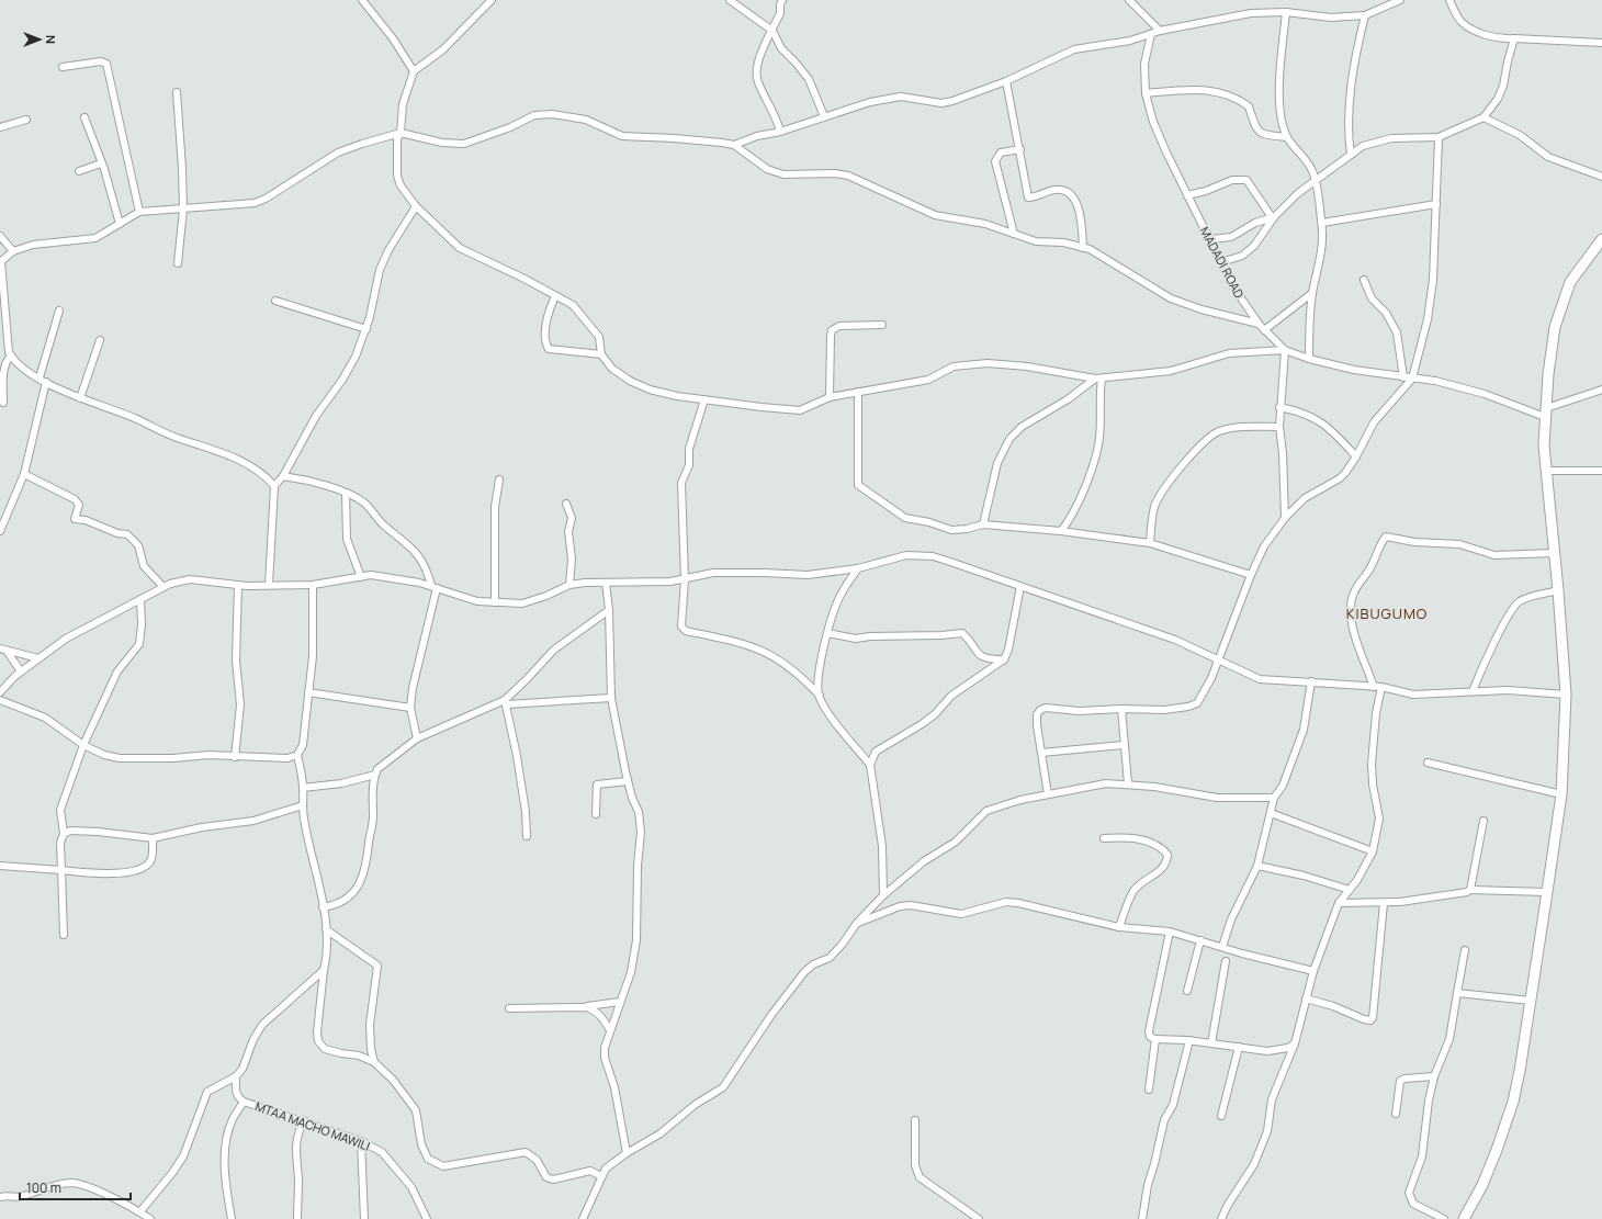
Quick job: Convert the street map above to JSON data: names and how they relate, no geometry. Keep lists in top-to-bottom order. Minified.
{"streets":{"street":["MADADI ROAD","MTAA MACHO MAWILI"]},"districts":["KIBUGUMO"],"scale_bar":"100 m","north":"right"}
